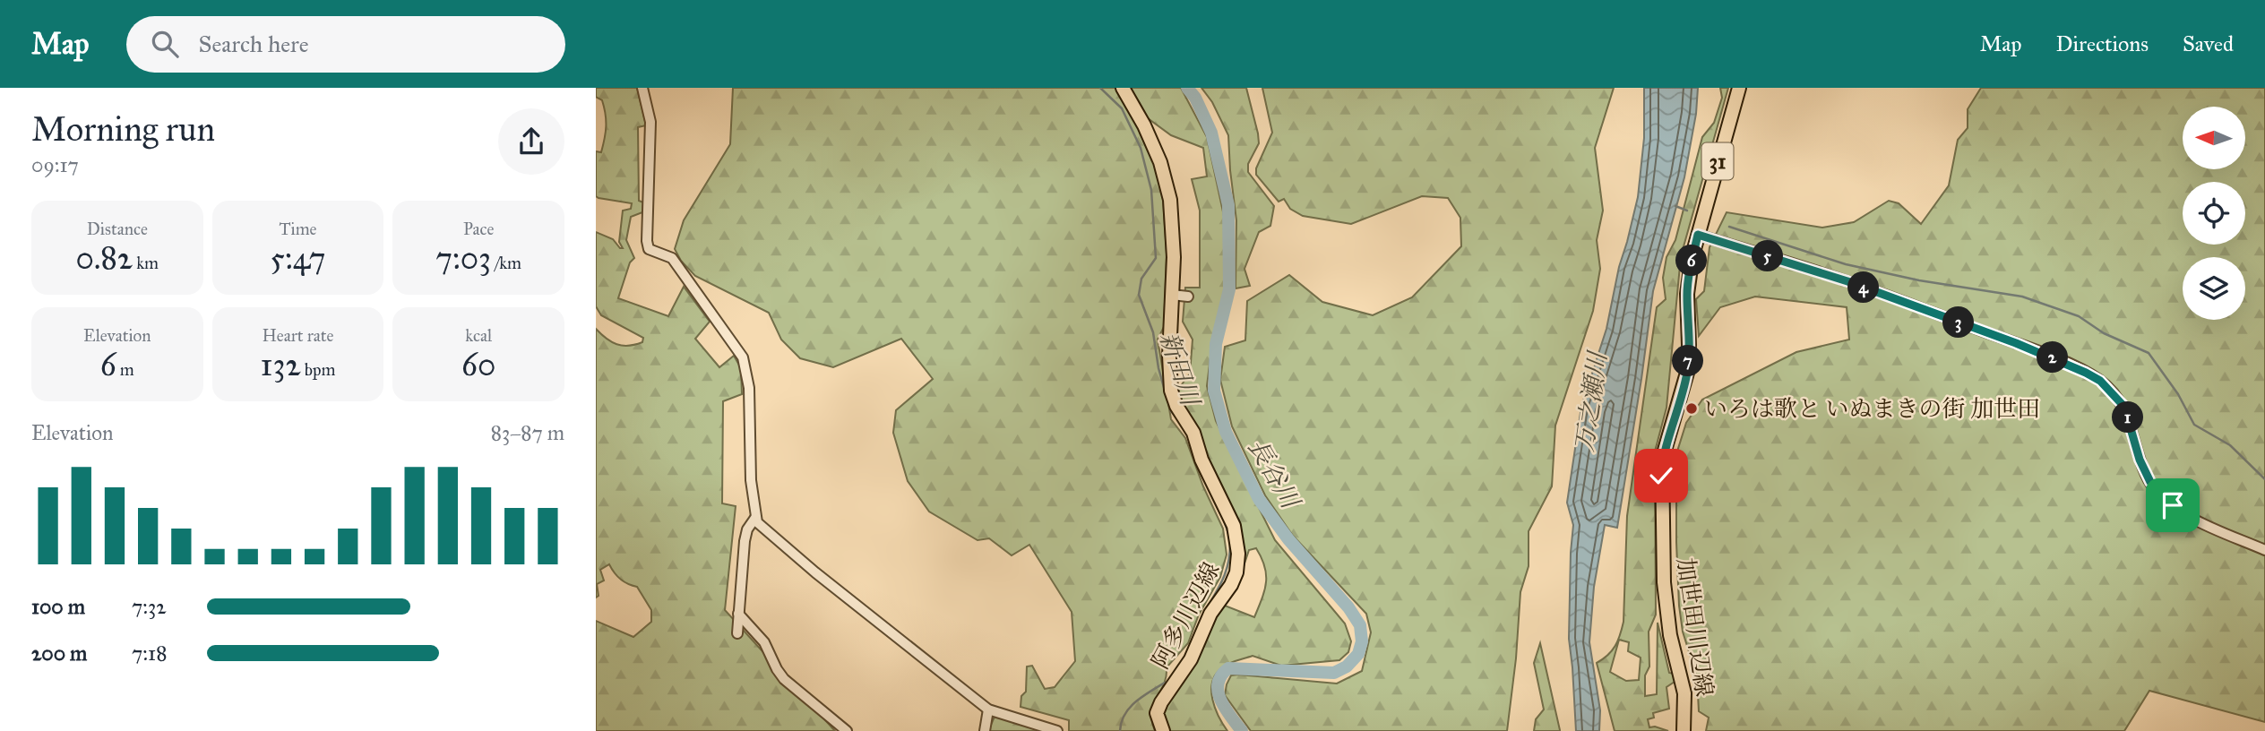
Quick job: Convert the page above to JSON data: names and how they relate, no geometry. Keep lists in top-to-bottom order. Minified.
{"streets":{"main road":["31","阿多川辺線","加世田川辺線"]},"water":["新田川","万之瀬川","長谷川"],"places":["いろは歌と いぬまきの街 加世田"],"north":"left","page":{"header":"Map","search":"Search here","nav":["Map","Directions","Saved"],"heading":["Morning run","09:17"],"stats":[["Distance","0.82 km"],["Time","5:47"],["Pace","7:03 /km"],["Elevation","6 m"],["Heart rate","132 bpm"],["kcal","60"]],"pins":["5","6","4","3","2","7","1"],"chart":["Elevation","83–87 m"],"list":[{"name":"100 m","note":"7:32"},{"name":"200 m","note":"7:18"}]}}
